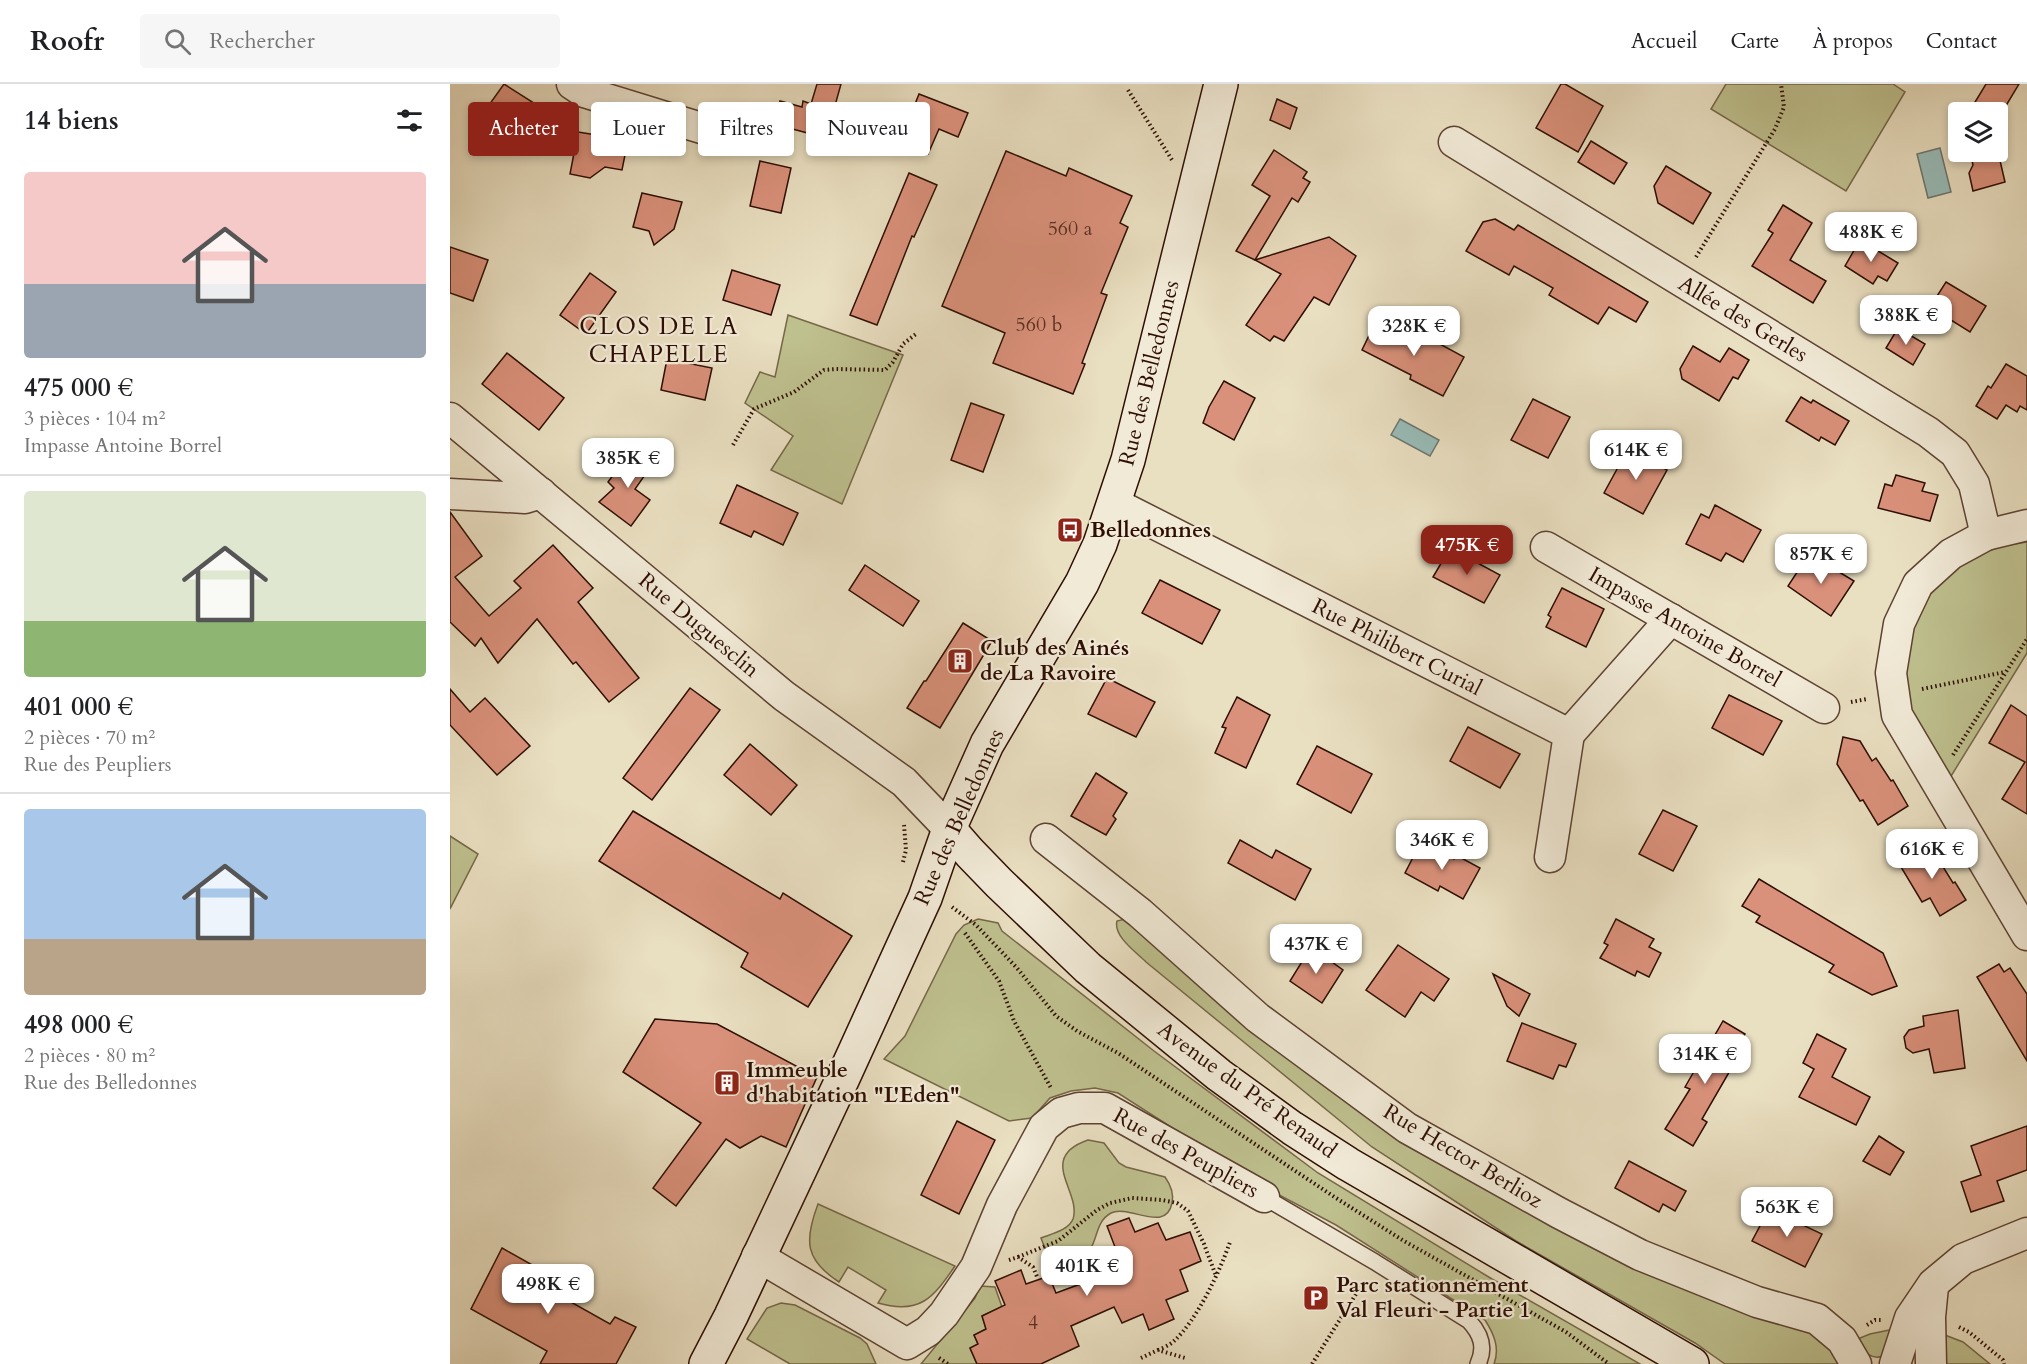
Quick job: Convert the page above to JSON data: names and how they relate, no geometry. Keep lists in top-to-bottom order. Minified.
{"streets":{"main road":["Rue des Belledonnes","Avenue du Pré Renaud"],"street":["Allée des Gerles","Rue Duguesclin","Impasse Antoine Borrel","Rue Philibert Curial","Rue des Peupliers","Rue Hector Berlioz"]},"crossings":[["Rue des Belledonnes","Rue Duguesclin"],["Rue des Belledonnes","Rue Philibert Curial"],["Rue des Belledonnes","Avenue du Pré Renaud"],["Rue Duguesclin","Avenue du Pré Renaud"]],"districts":["CLOS DE LA CHAPELLE"],"places":{"bus stop":["Belledonnes"],"building":["Club des Ainés de La Ravoire","Immeuble d'habitation \"L'Eden\""],"parking":["Parc stationnement Val Fleuri - Partie 1"]},"house_numbers":["560 a","560 b","4"],"page":{"header":"Roofr","search":"Rechercher","nav":["Accueil","Carte","À propos","Contact"],"heading":"14 biens","chip":["Acheter","Louer","Filtres","Nouveau"],"list":[{"name":"475 000 €","note":"3 pièces · 104 m² · Impasse Antoine Borrel"},{"name":"401 000 €","note":"2 pièces · 70 m² · Rue des Peupliers"},{"name":"498 000 €","note":"2 pièces · 80 m² · Rue des Belledonnes"}],"price":["488K €","388K €","328K €","614K €","385K €","475K €","857K €","346K €","616K €","437K €","314K €","563K €","401K €","498K €"]}}
